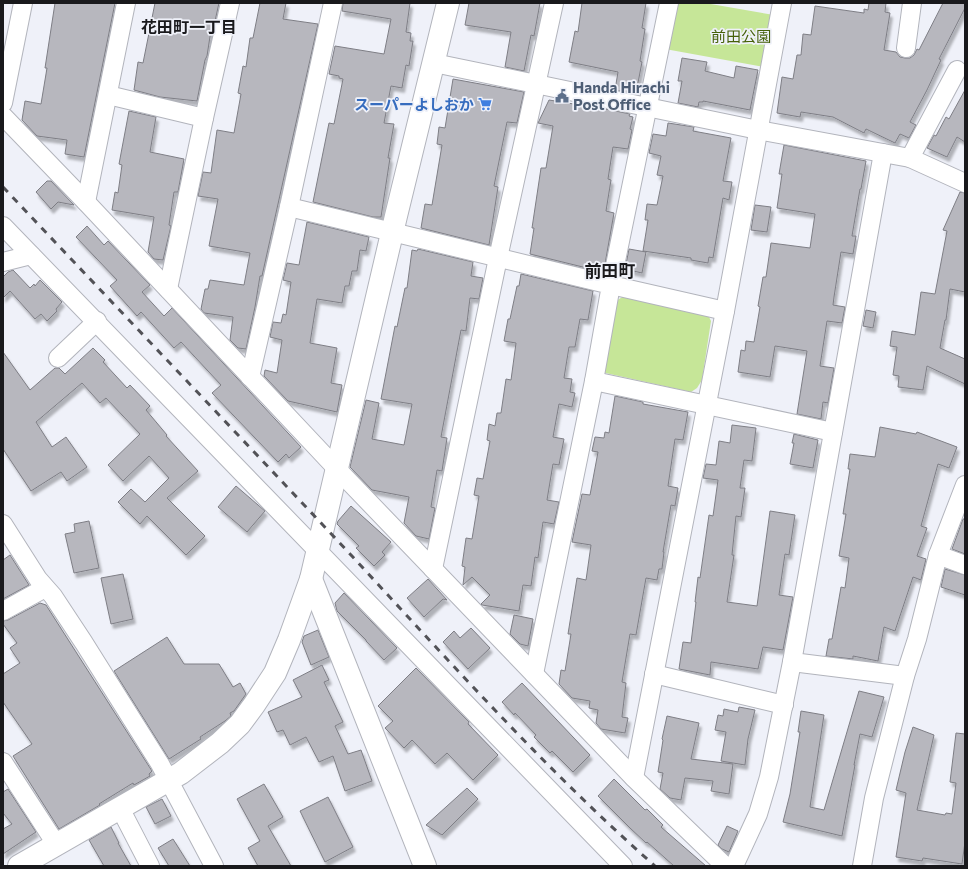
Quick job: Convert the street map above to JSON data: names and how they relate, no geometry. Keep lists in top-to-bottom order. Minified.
{"districts":["花田町一丁目","前田町"],"parks":["前田公園"],"places":{"public building":["Handa Hirachi Post Office"],"supermarket":["スーパーよしおか"]}}
